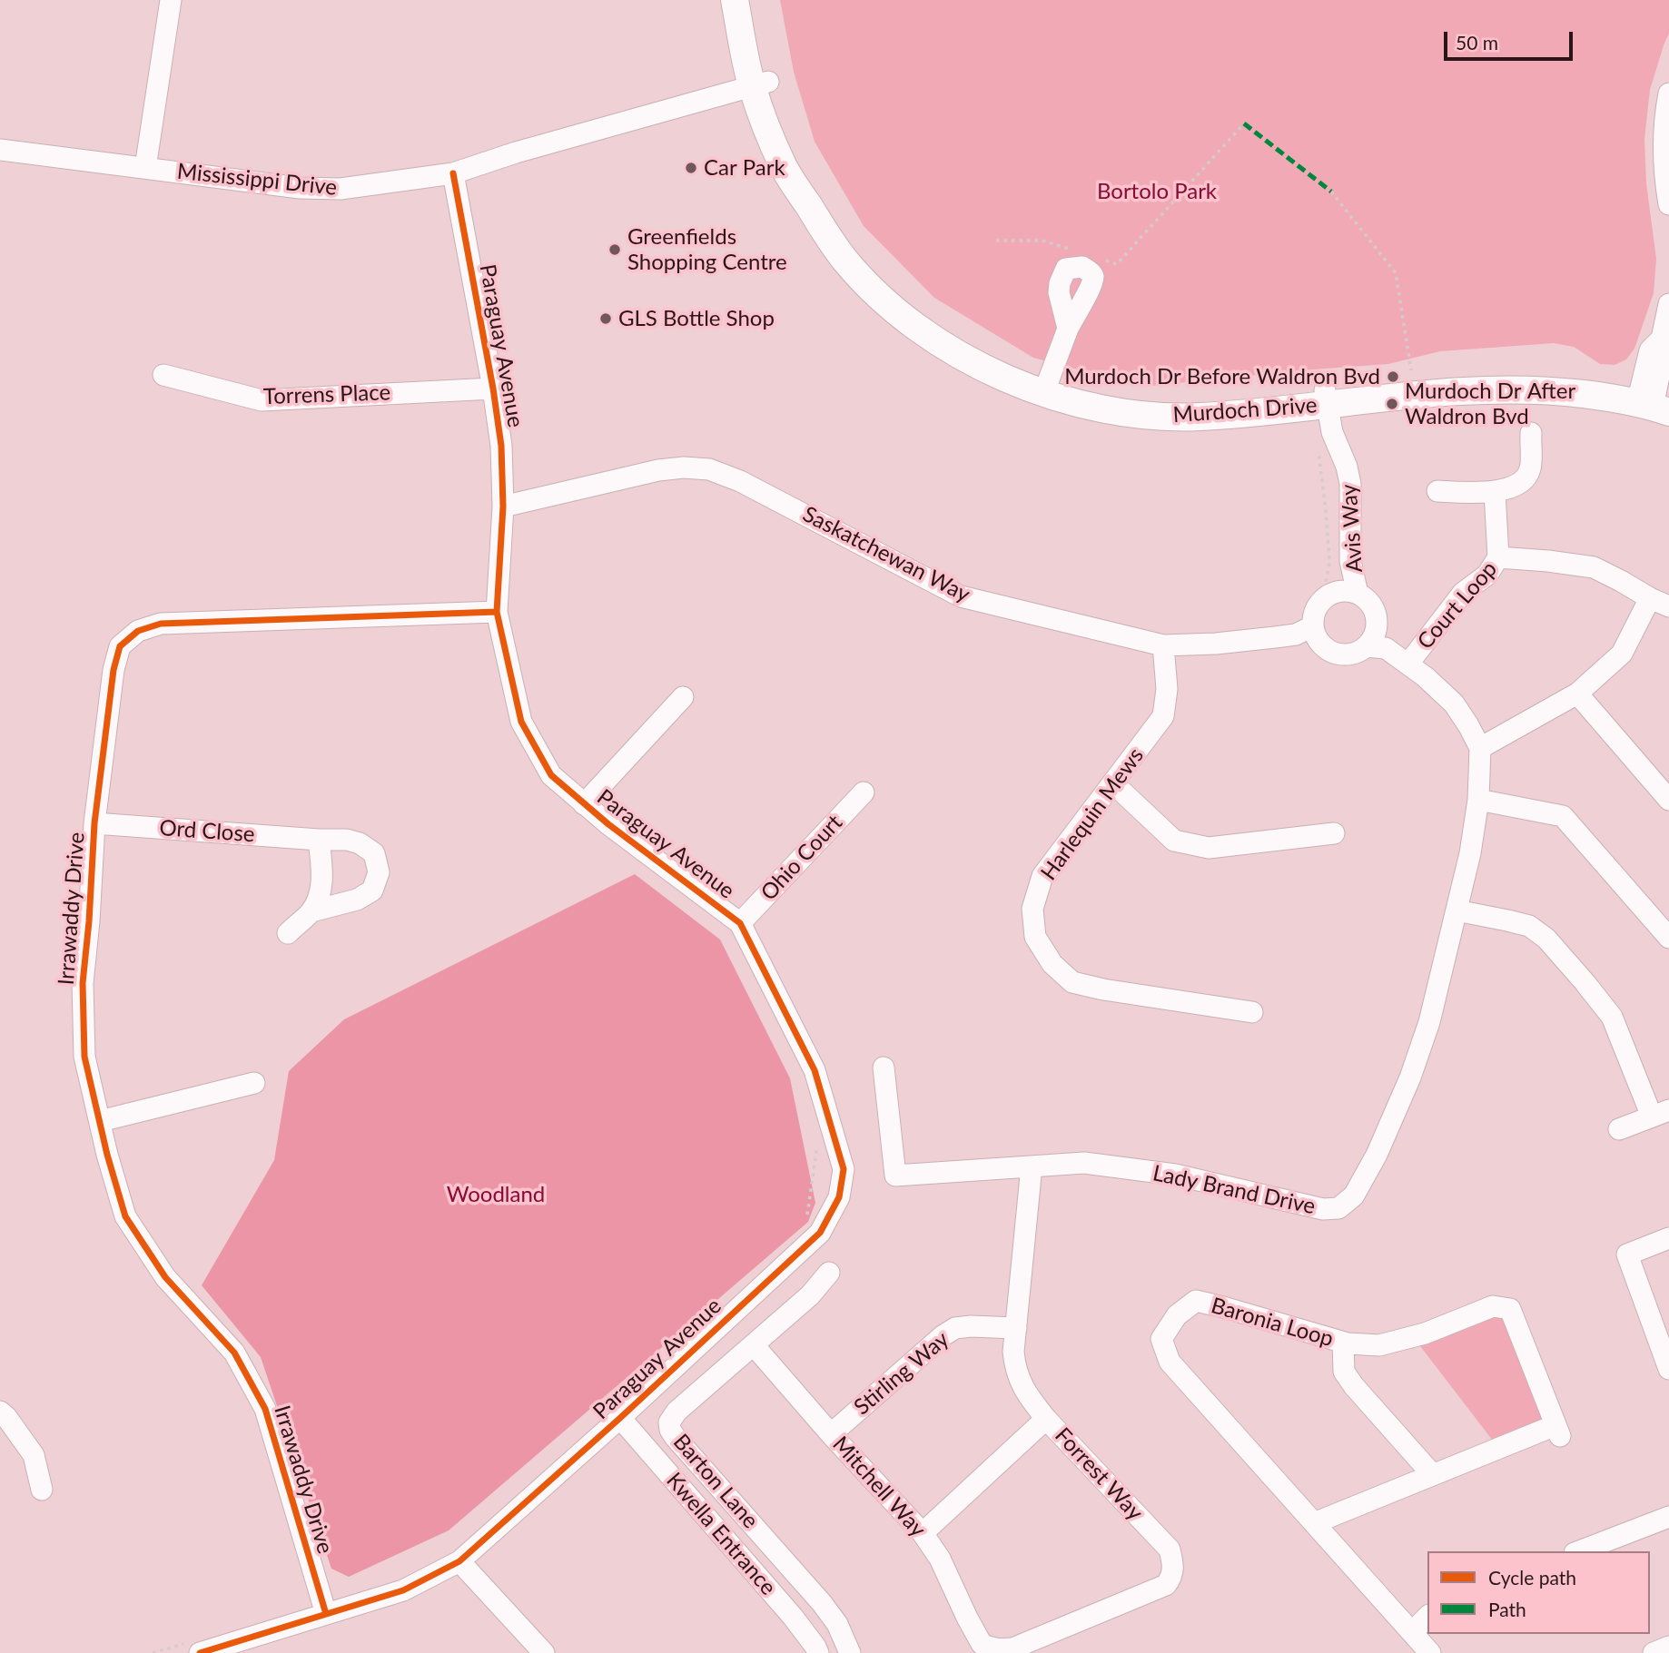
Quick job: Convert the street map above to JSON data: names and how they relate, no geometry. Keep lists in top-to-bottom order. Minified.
{"streets":{"main road":["Murdoch Drive"],"street":["Mississippi Drive","Paraguay Avenue","Torrens Place","Avis Way","Saskatchewan Way","Court Loop","Harlequin Mews","Ord Close","Ohio Court","Irrawaddy Drive","Lady Brand Drive","Baronia Loop","Stirling Way","Forrest Way","Barton Lane","Mitchell Way","Kwella Entrance"]},"crossings":[["Mississippi Drive","Paraguay Avenue"],["Mississippi Drive","Murdoch Drive"],["Paraguay Avenue","Torrens Place"],["Paraguay Avenue","Saskatchewan Way"],["Paraguay Avenue","Ohio Court"],["Paraguay Avenue","Irrawaddy Drive"],["Paraguay Avenue","Kwella Entrance"],["Murdoch Drive","Avis Way"],["Avis Way","Saskatchewan Way"],["Saskatchewan Way","Harlequin Mews"],["Court Loop","Lady Brand Drive"],["Ord Close","Irrawaddy Drive"],["Lady Brand Drive","Forrest Way"],["Stirling Way","Forrest Way"],["Stirling Way","Mitchell Way"],["Forrest Way","Mitchell Way"],["Barton Lane","Mitchell Way"]],"parks":["Bortolo Park","Woodland"],"places":["Car Park","Greenfields Shopping Centre","GLS Bottle Shop","Murdoch Dr Before Waldron Bvd","Murdoch Dr After Waldron Bvd"],"legend":["Cycle path","Path"],"scale_bar":"50 m"}
